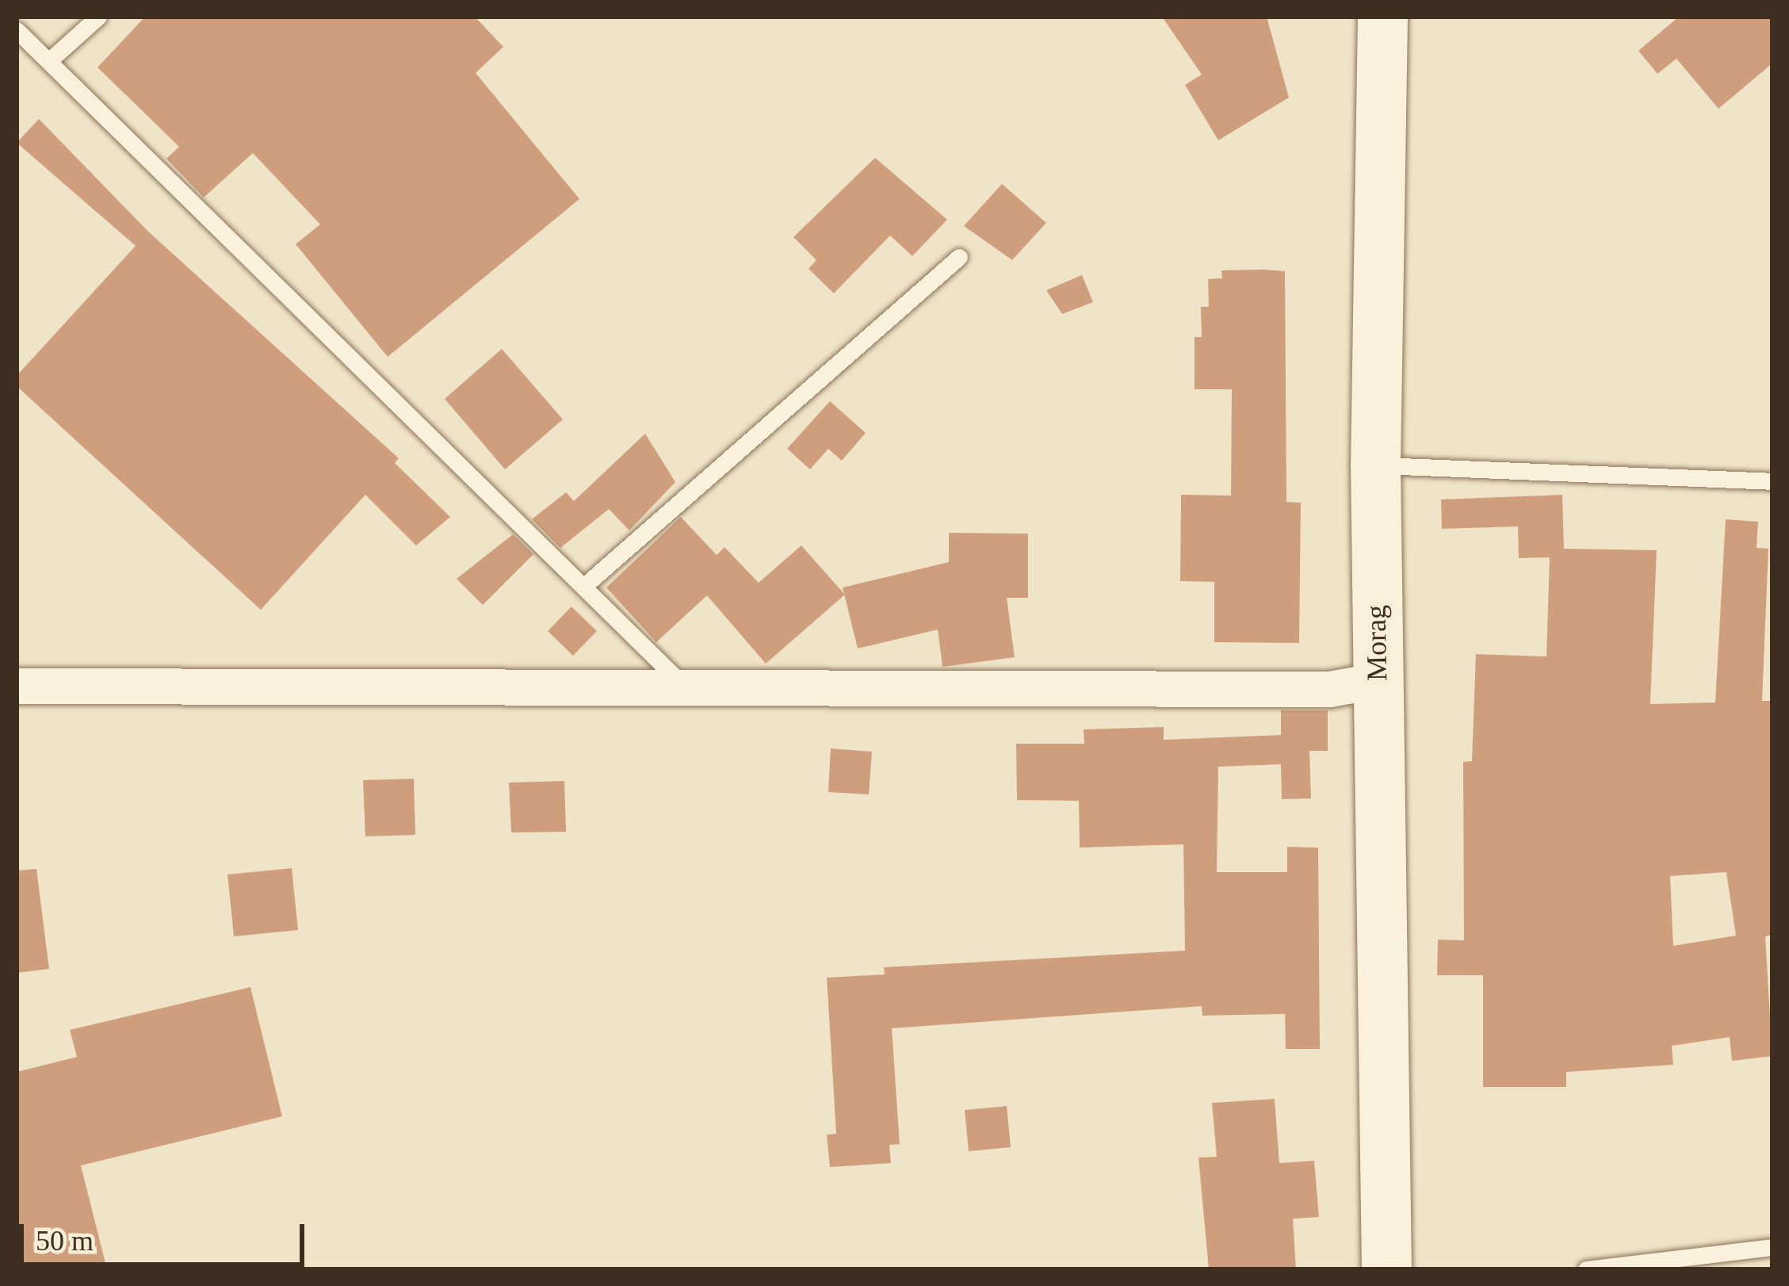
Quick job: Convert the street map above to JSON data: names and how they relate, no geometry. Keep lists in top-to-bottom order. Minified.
{"streets":{"main road":["Morag"]},"scale_bar":"50 m"}
